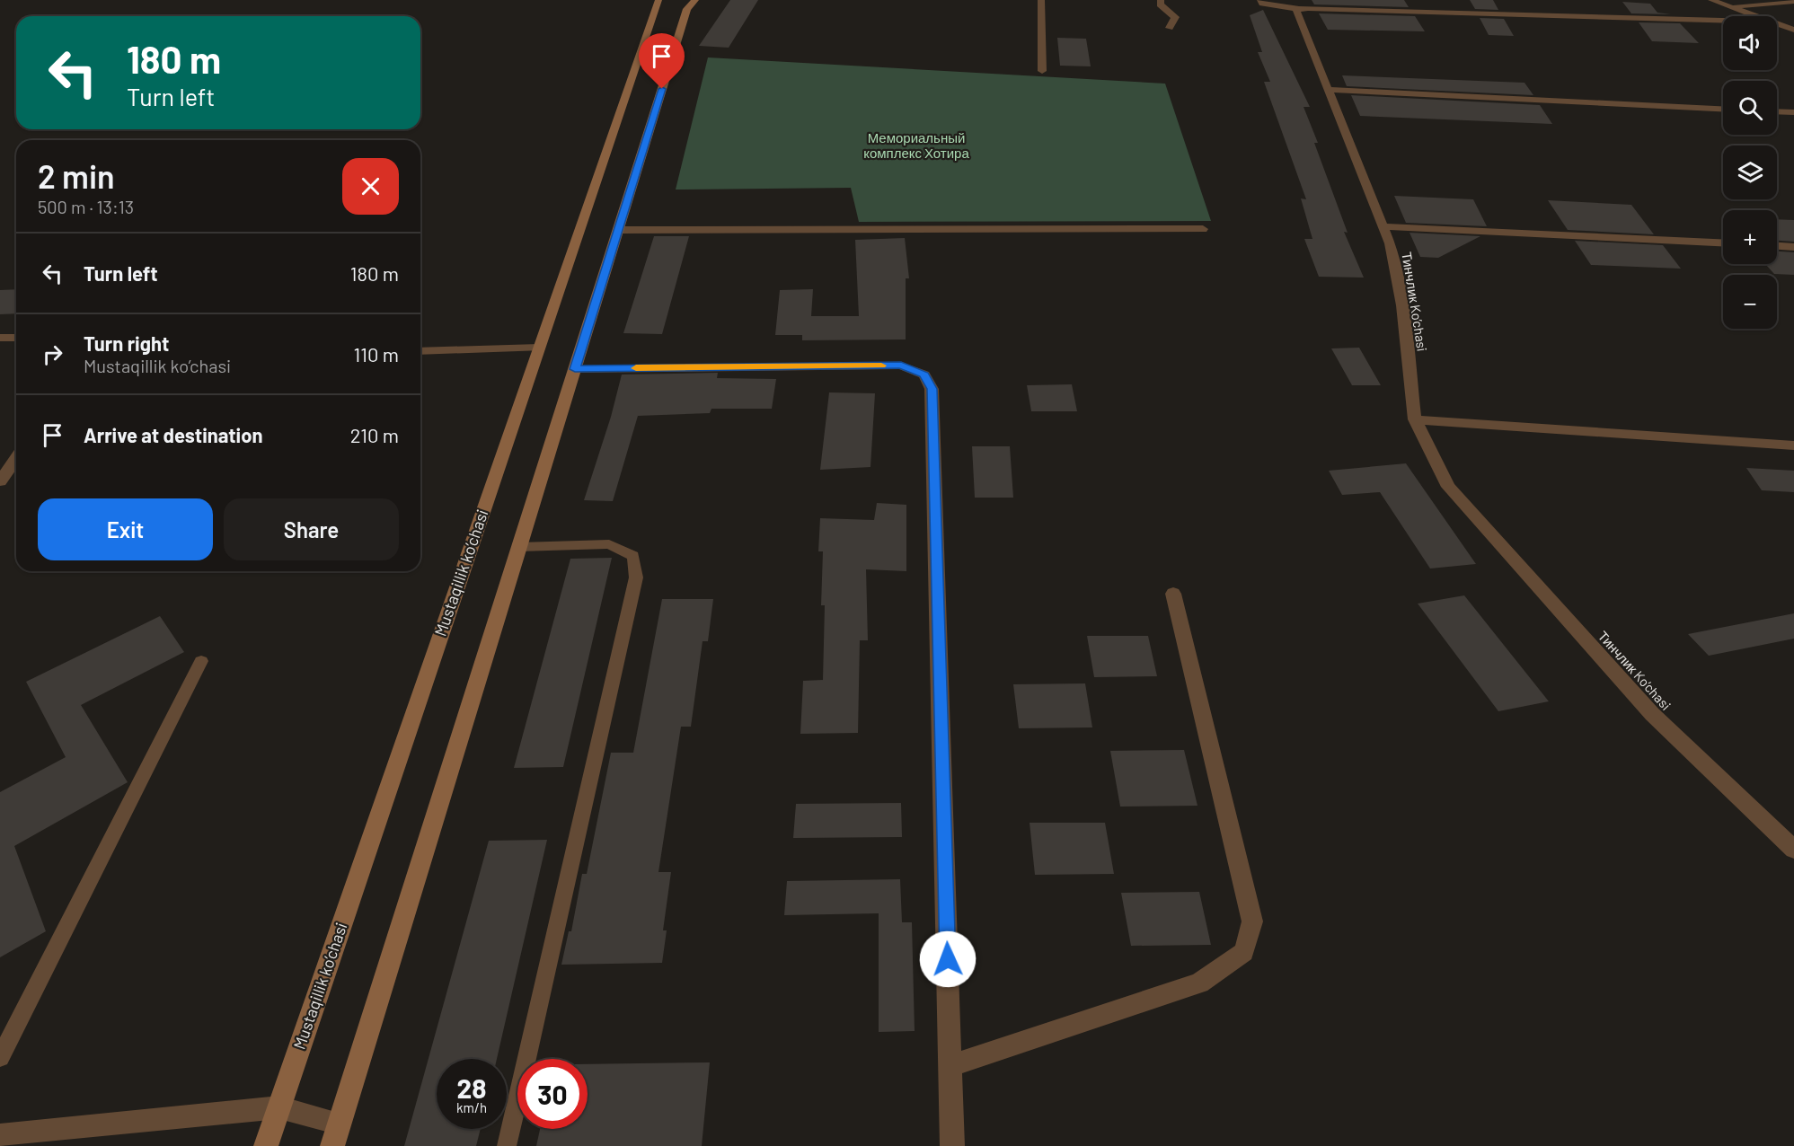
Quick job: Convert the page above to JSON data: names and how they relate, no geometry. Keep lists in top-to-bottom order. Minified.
{"streets":{"main road":["Mustaqillik ko’chasi"],"street":["Тинчлик Ko’chasi"]},"parks":["Мемориальный комплекс Хотира"],"page":{"map_buttons":["+","−"],"turn":["180 m","Turn left"],"heading":["2 min","500 m · 13:13"],"list":[{"name":"Turn left","value":"180 m"},{"name":"Turn right","note":"Mustaqillik ko’chasi","value":"110 m"},{"name":"Arrive at destination","value":"210 m"}],"buttons":["Exit","Share"],"speed":"28 km/h","limit":"30"}}
